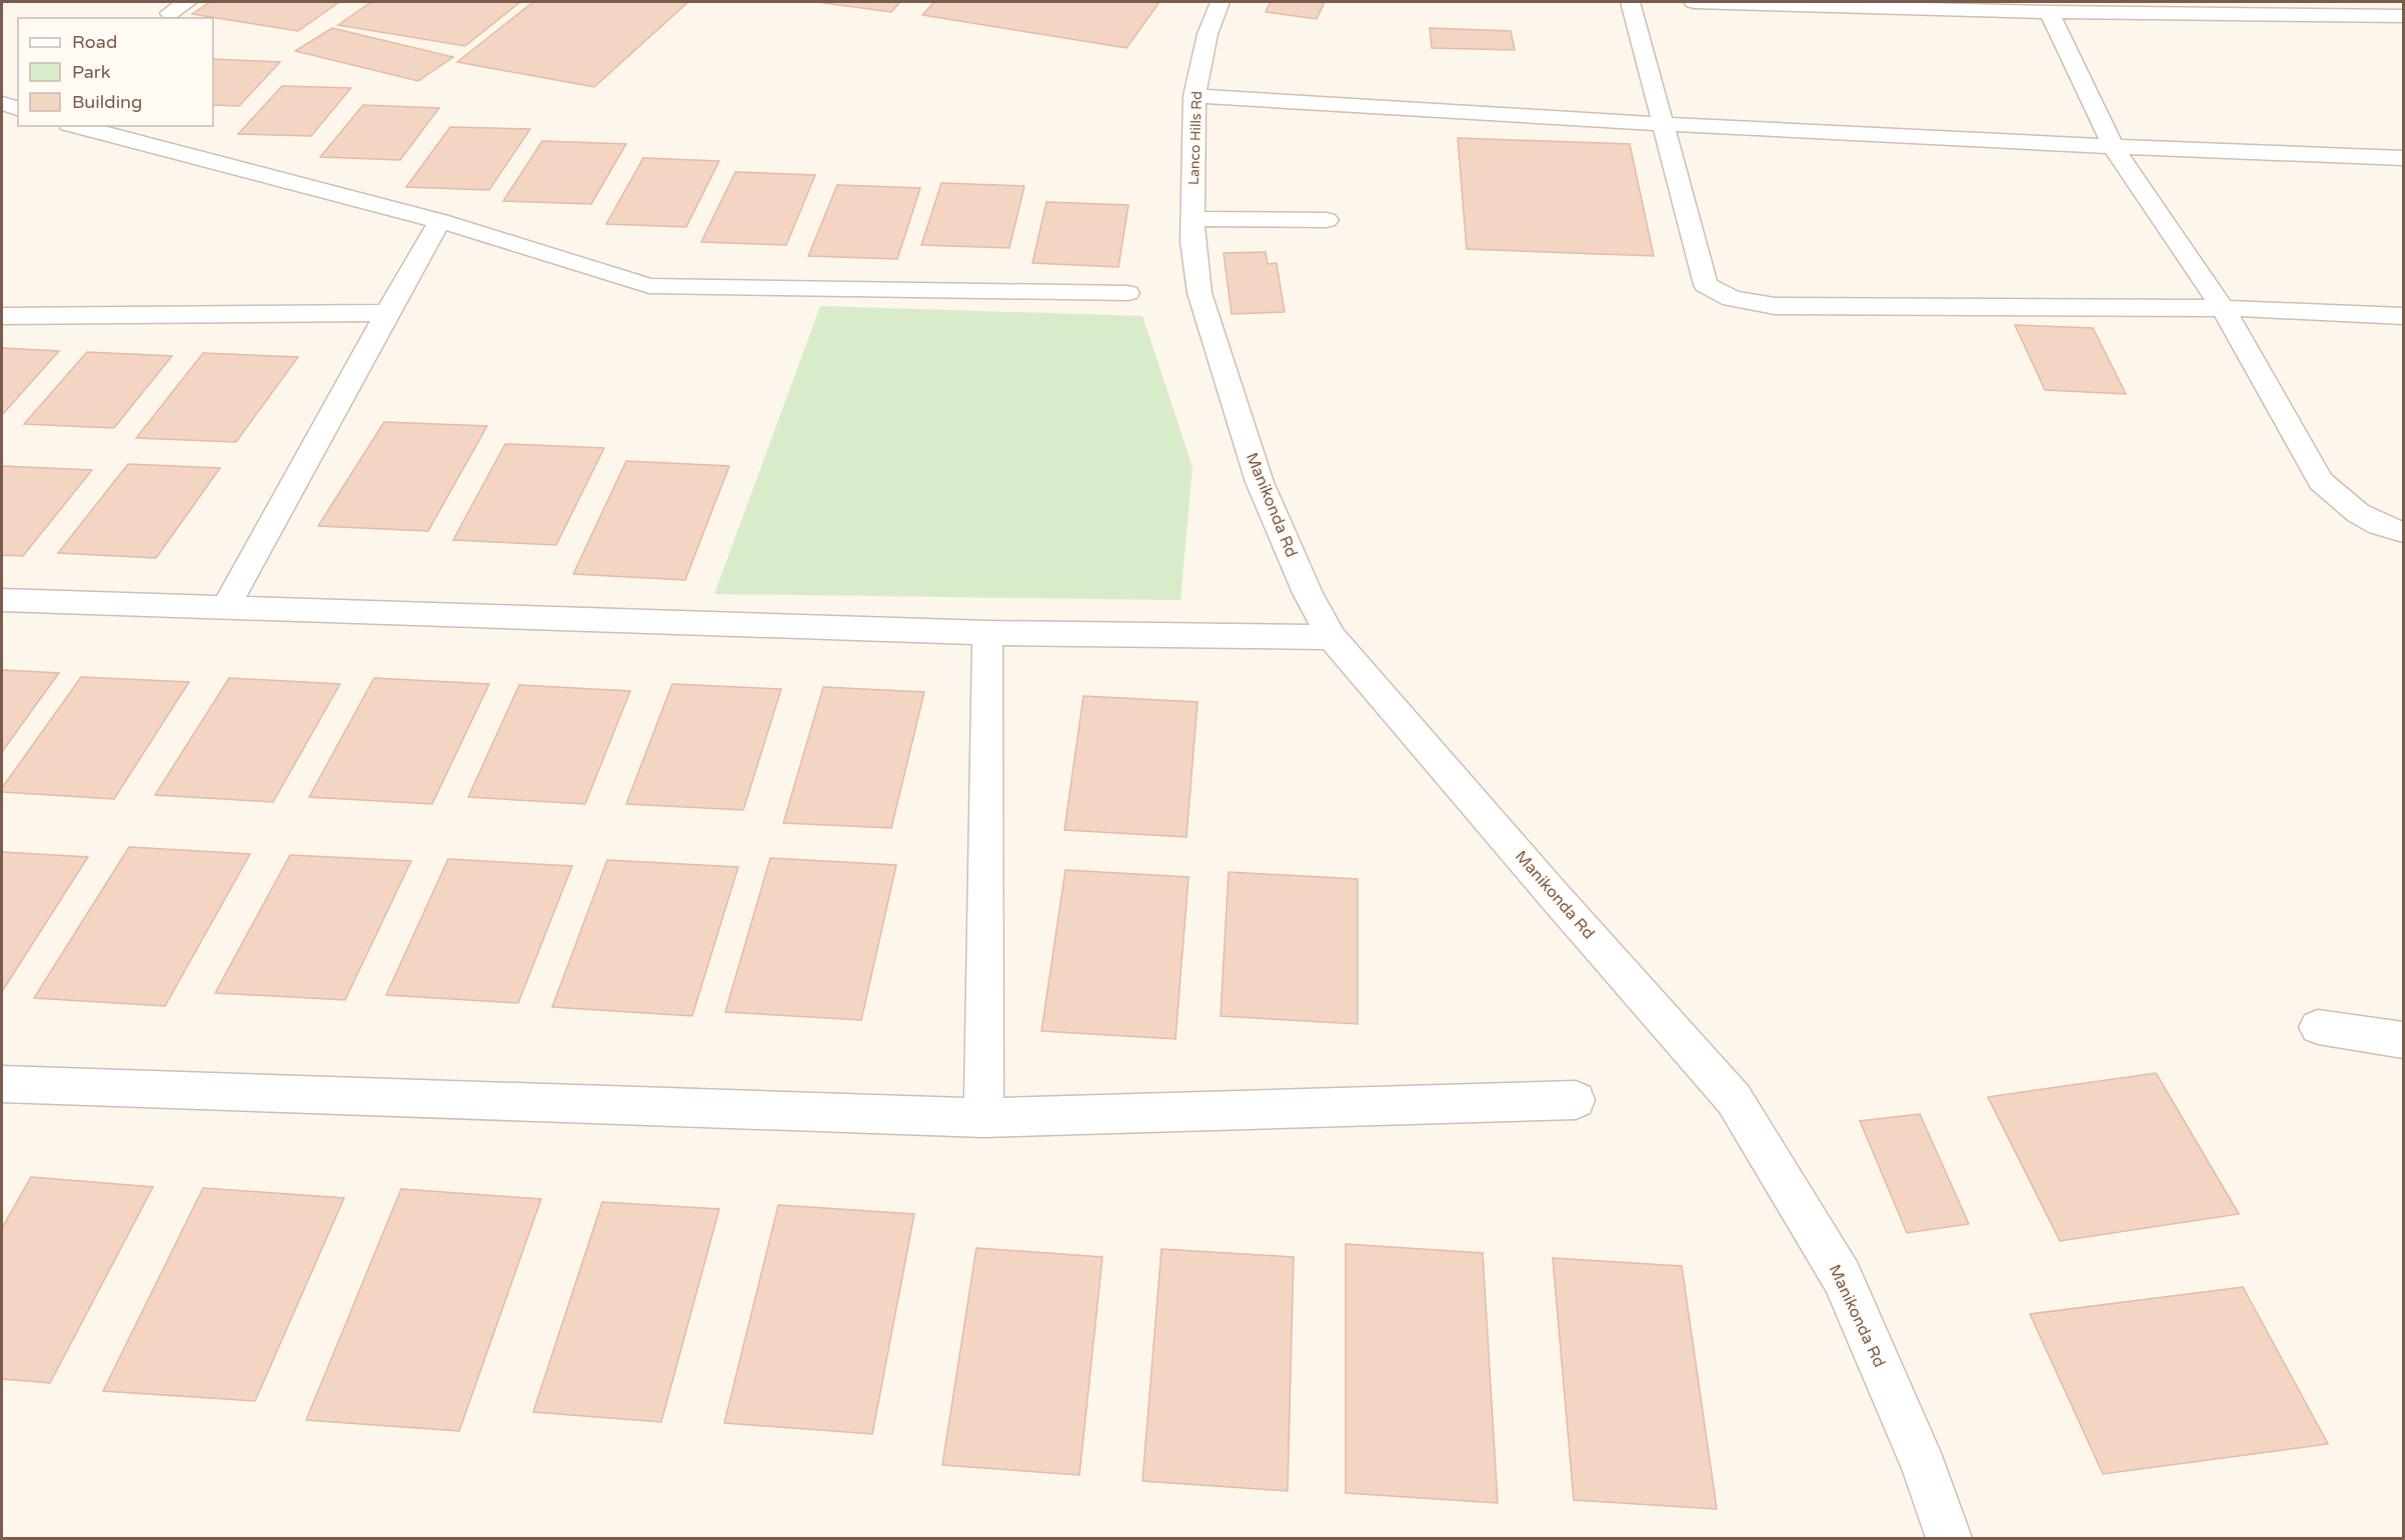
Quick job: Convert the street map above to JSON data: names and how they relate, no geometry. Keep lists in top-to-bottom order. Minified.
{"streets":{"street":["Lanco Hills Rd","Manikonda Rd"]},"crossings":[["Lanco Hills Rd","Manikonda Rd"]],"legend":["Road","Park","Building"]}
